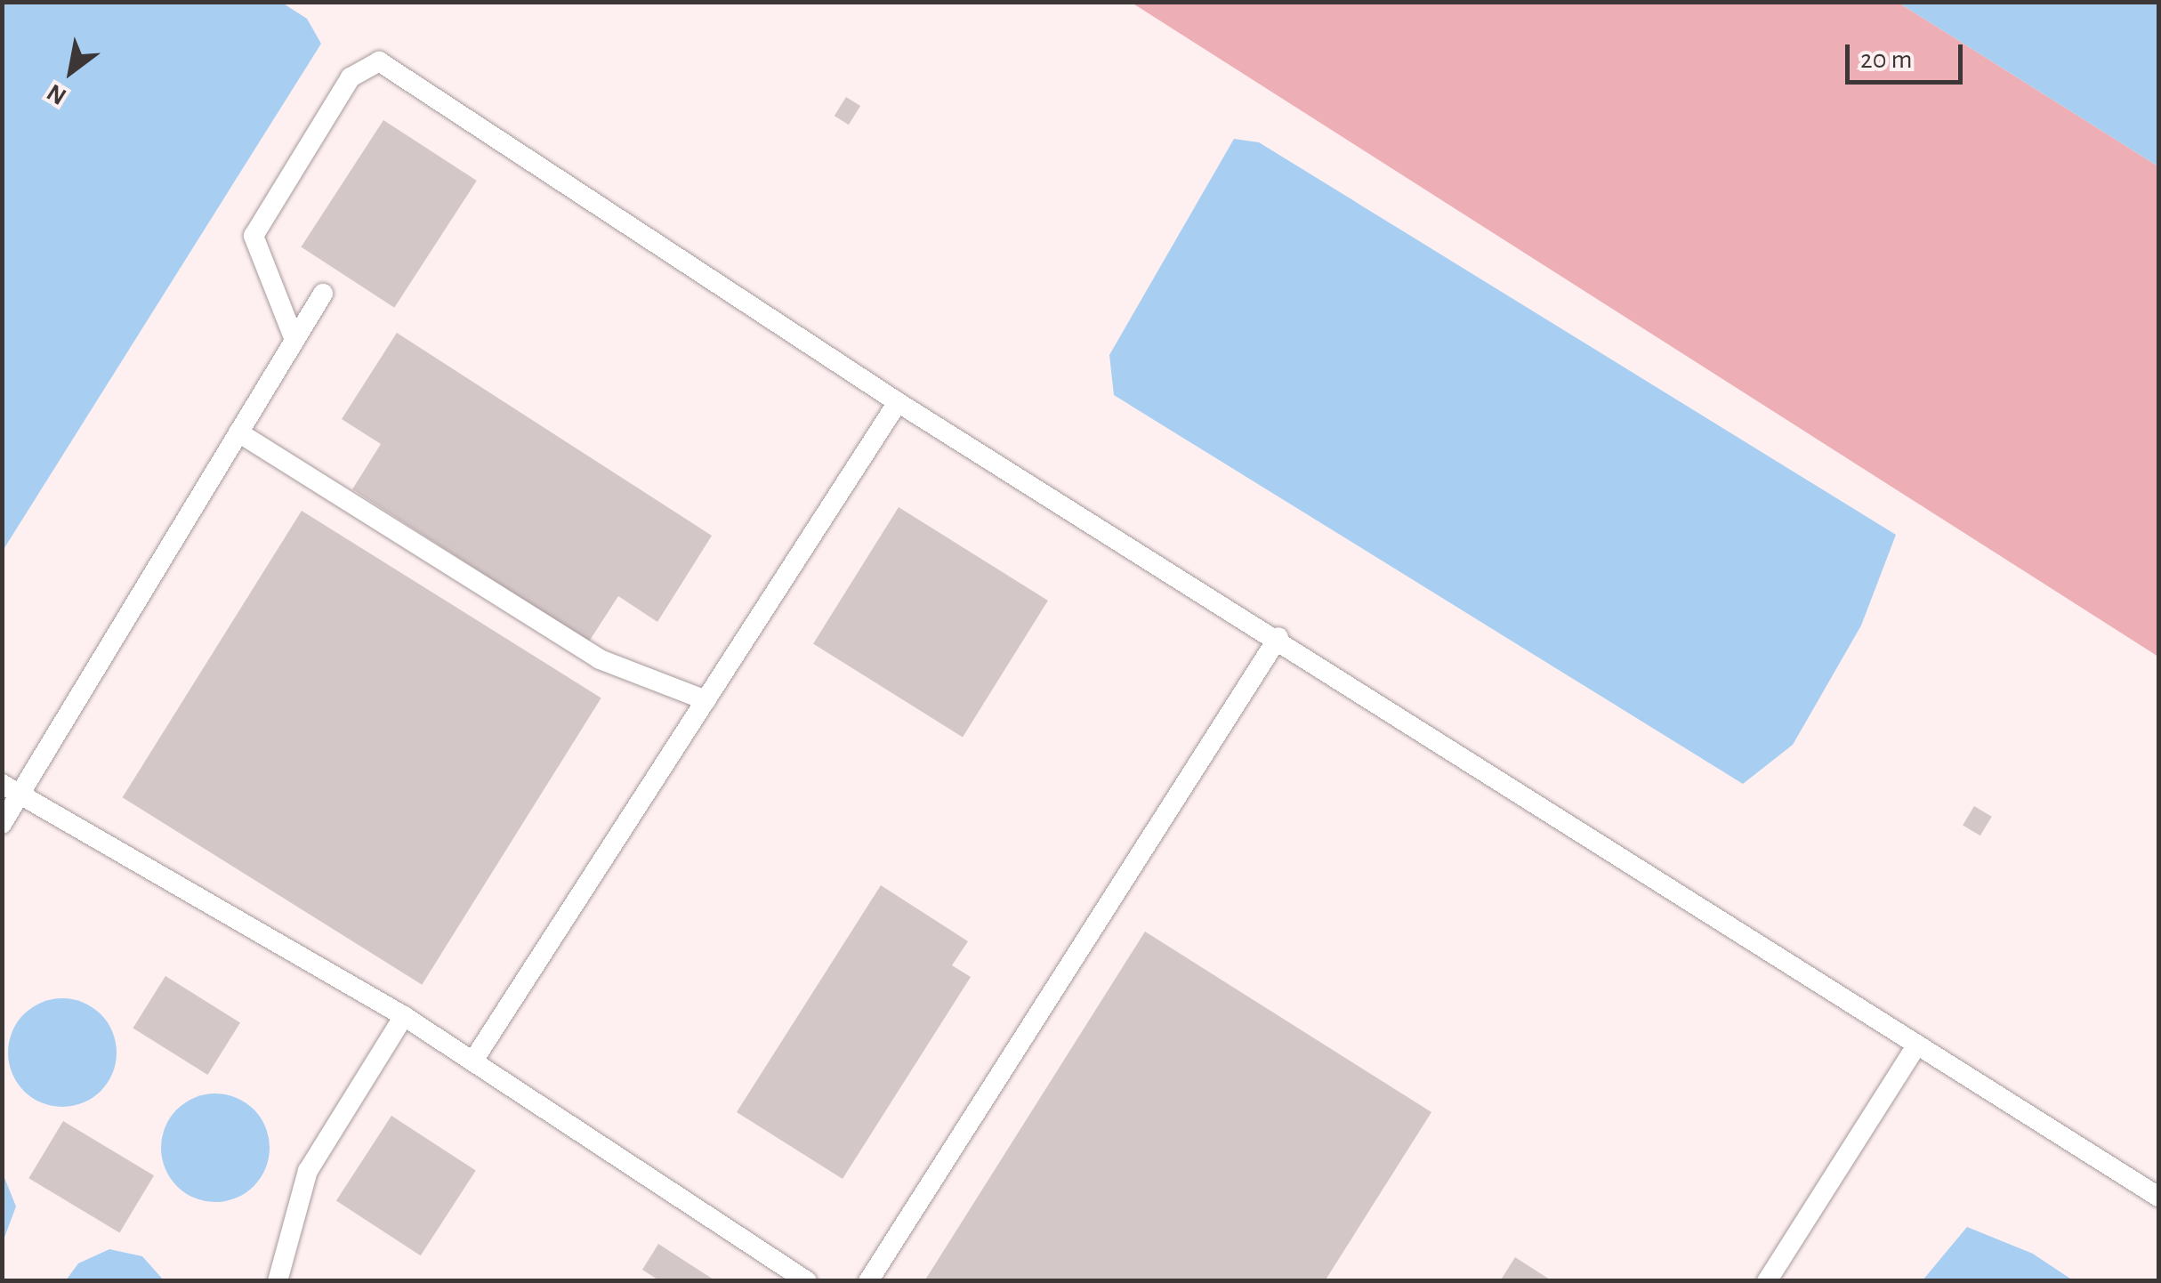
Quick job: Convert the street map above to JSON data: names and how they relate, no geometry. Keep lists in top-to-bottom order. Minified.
{"scale_bar":"20 m","north":"bottom left"}
